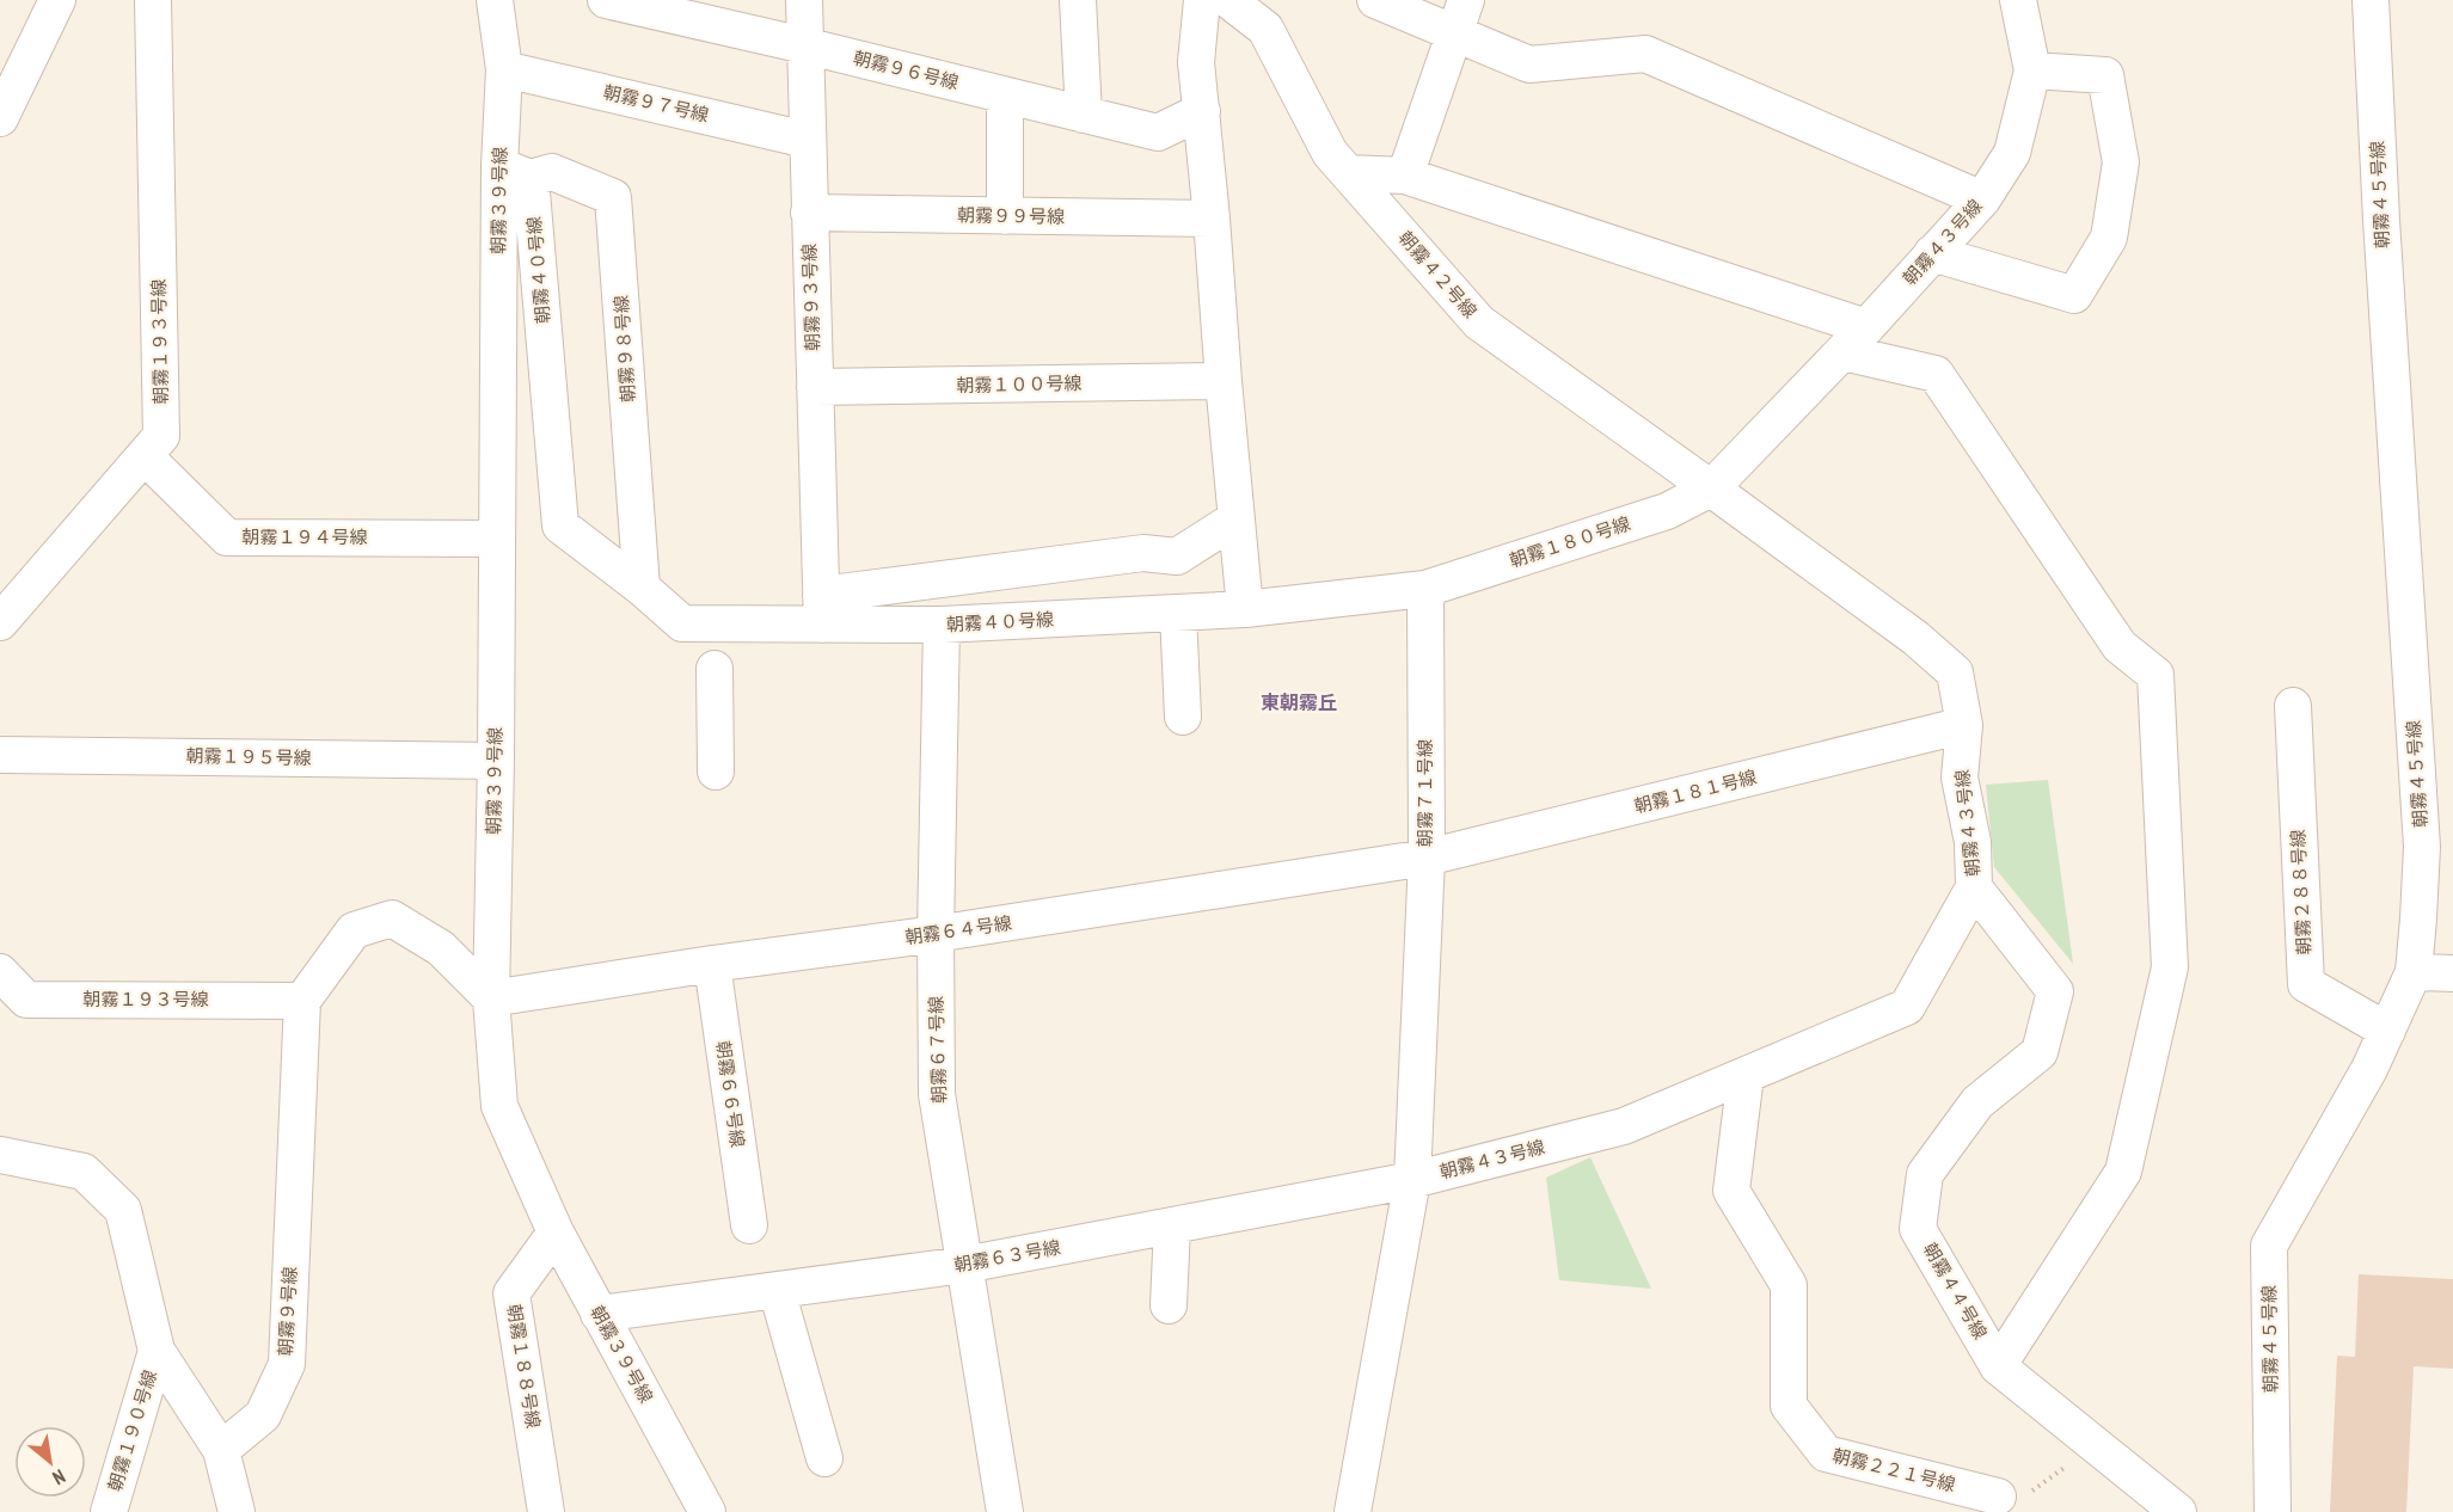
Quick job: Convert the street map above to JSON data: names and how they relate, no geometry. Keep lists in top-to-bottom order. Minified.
{"streets":{"street":["朝霧９６号線","朝霧９７号線","朝霧４５号線","朝霧３９号線","朝霧９９号線","朝霧４３号線","朝霧４０号線","朝霧４２号線","朝霧９３号線","朝霧１９３号線","朝霧９８号線","朝霧１００号線","朝霧１９４号線","朝霧１８０号線","朝霧１９５号線","朝霧１８１号線","朝霧７１号線","朝霧２８８号線","朝霧６４号線","朝霧６７号線","朝霧６６号線","朝霧６３号線","朝霧４４号線","朝霧９号線","朝霧１８８号線","朝霧１９０号線","朝霧２２１号線"]},"crossings":[["朝霧９６号線","朝霧９３号線"],["朝霧９７号線","朝霧３９号線"],["朝霧９７号線","朝霧９３号線"],["朝霧４５号線","朝霧２８８号線"],["朝霧３９号線","朝霧４０号線"],["朝霧３９号線","朝霧９８号線"],["朝霧３９号線","朝霧１９４号線"],["朝霧３９号線","朝霧１９５号線"],["朝霧３９号線","朝霧６４号線"],["朝霧３９号線","朝霧６３号線"],["朝霧３９号線","朝霧１８８号線"],["朝霧９９号線","朝霧９３号線"],["朝霧４３号線","朝霧４２号線"],["朝霧４３号線","朝霧１８０号線"],["朝霧４３号線","朝霧１８１号線"],["朝霧４３号線","朝霧７１号線"],["朝霧４３号線","朝霧６３号線"],["朝霧４３号線","朝霧４４号線"],["朝霧４３号線","朝霧２２１号線"],["朝霧４０号線","朝霧９３号線"],["朝霧４０号線","朝霧９８号線"],["朝霧４０号線","朝霧６７号線"],["朝霧４２号線","朝霧１８０号線"],["朝霧９３号線","朝霧１００号線"],["朝霧１９３号線","朝霧１９４号線"],["朝霧１９３号線","朝霧９号線"],["朝霧１８０号線","朝霧７１号線"],["朝霧１８１号線","朝霧７１号線"],["朝霧１８１号線","朝霧６４号線"],["朝霧７１号線","朝霧６４号線"],["朝霧７１号線","朝霧６３号線"],["朝霧６４号線","朝霧６７号線"],["朝霧６４号線","朝霧６６号線"],["朝霧６７号線","朝霧６３号線"]],"districts":["東朝霧丘"],"north":"bottom right"}
